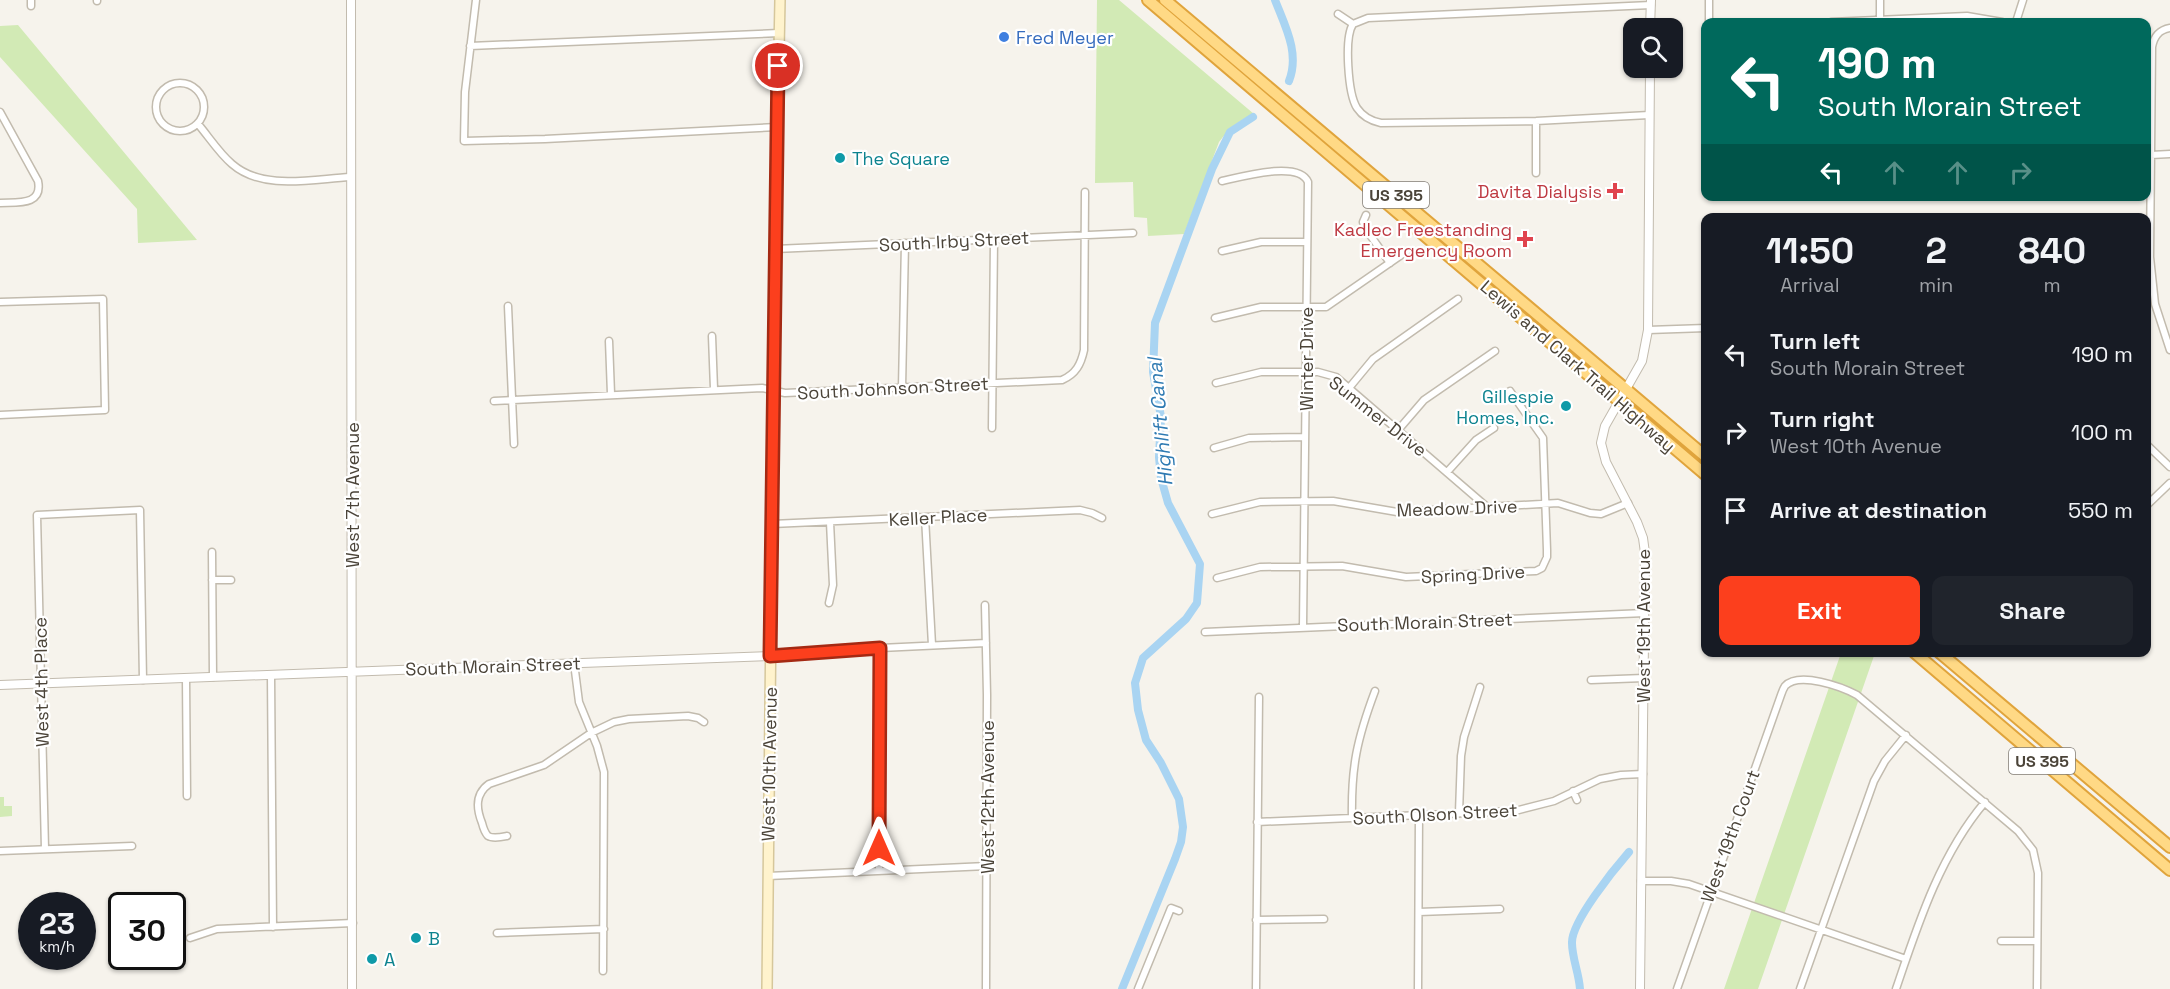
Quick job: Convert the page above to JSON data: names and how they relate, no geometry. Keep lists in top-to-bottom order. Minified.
{"streets":{"highway":["US 395","Lewis and Clark Trail Highway"],"main road":["West 10th Avenue"],"street":["South Irby Street","Winter Drive","South Johnson Street","Summer Drive","West 7th Avenue","Meadow Drive","Keller Place","Spring Drive","South Morain Street","West 19th Avenue","West 4th Place","West 12th Avenue","South Olson Street","West 19th Court"]},"crossings":[["South Irby Street","South Johnson Street"],["South Irby Street","West 10th Avenue"],["Winter Drive","Summer Drive"],["Winter Drive","Meadow Drive"],["Winter Drive","Spring Drive"],["Winter Drive","South Morain Street"],["Lewis and Clark Trail Highway","West 19th Avenue"],["South Johnson Street","West 10th Avenue"],["Summer Drive","Meadow Drive"],["West 7th Avenue","South Morain Street"],["Meadow Drive","Spring Drive"],["Meadow Drive","West 19th Avenue"],["Keller Place","West 10th Avenue"],["South Morain Street","West 19th Avenue"],["South Morain Street","West 4th Place"],["South Morain Street","West 10th Avenue"],["South Morain Street","West 12th Avenue"],["West 19th Avenue","South Olson Street"]],"water":["Highlift Canal"],"places":{"other":["Fred Meyer","The Square","Gillespie Homes, Inc.","B","A"],"health":["Davita Dialysis","Kadlec Freestanding Emergency Room"]},"page":{"turn":["190 m","South Morain Street"],"eta":["11:50","Arrival","2","min","840","m"],"list":[{"name":"Turn left","note":"South Morain Street","value":"190 m"},{"name":"Turn right","note":"West 10th Avenue","value":"100 m"},{"name":"Arrive at destination","value":"550 m"}],"buttons":["Exit","Share"],"speed":"23 km/h","limit":"30"}}
